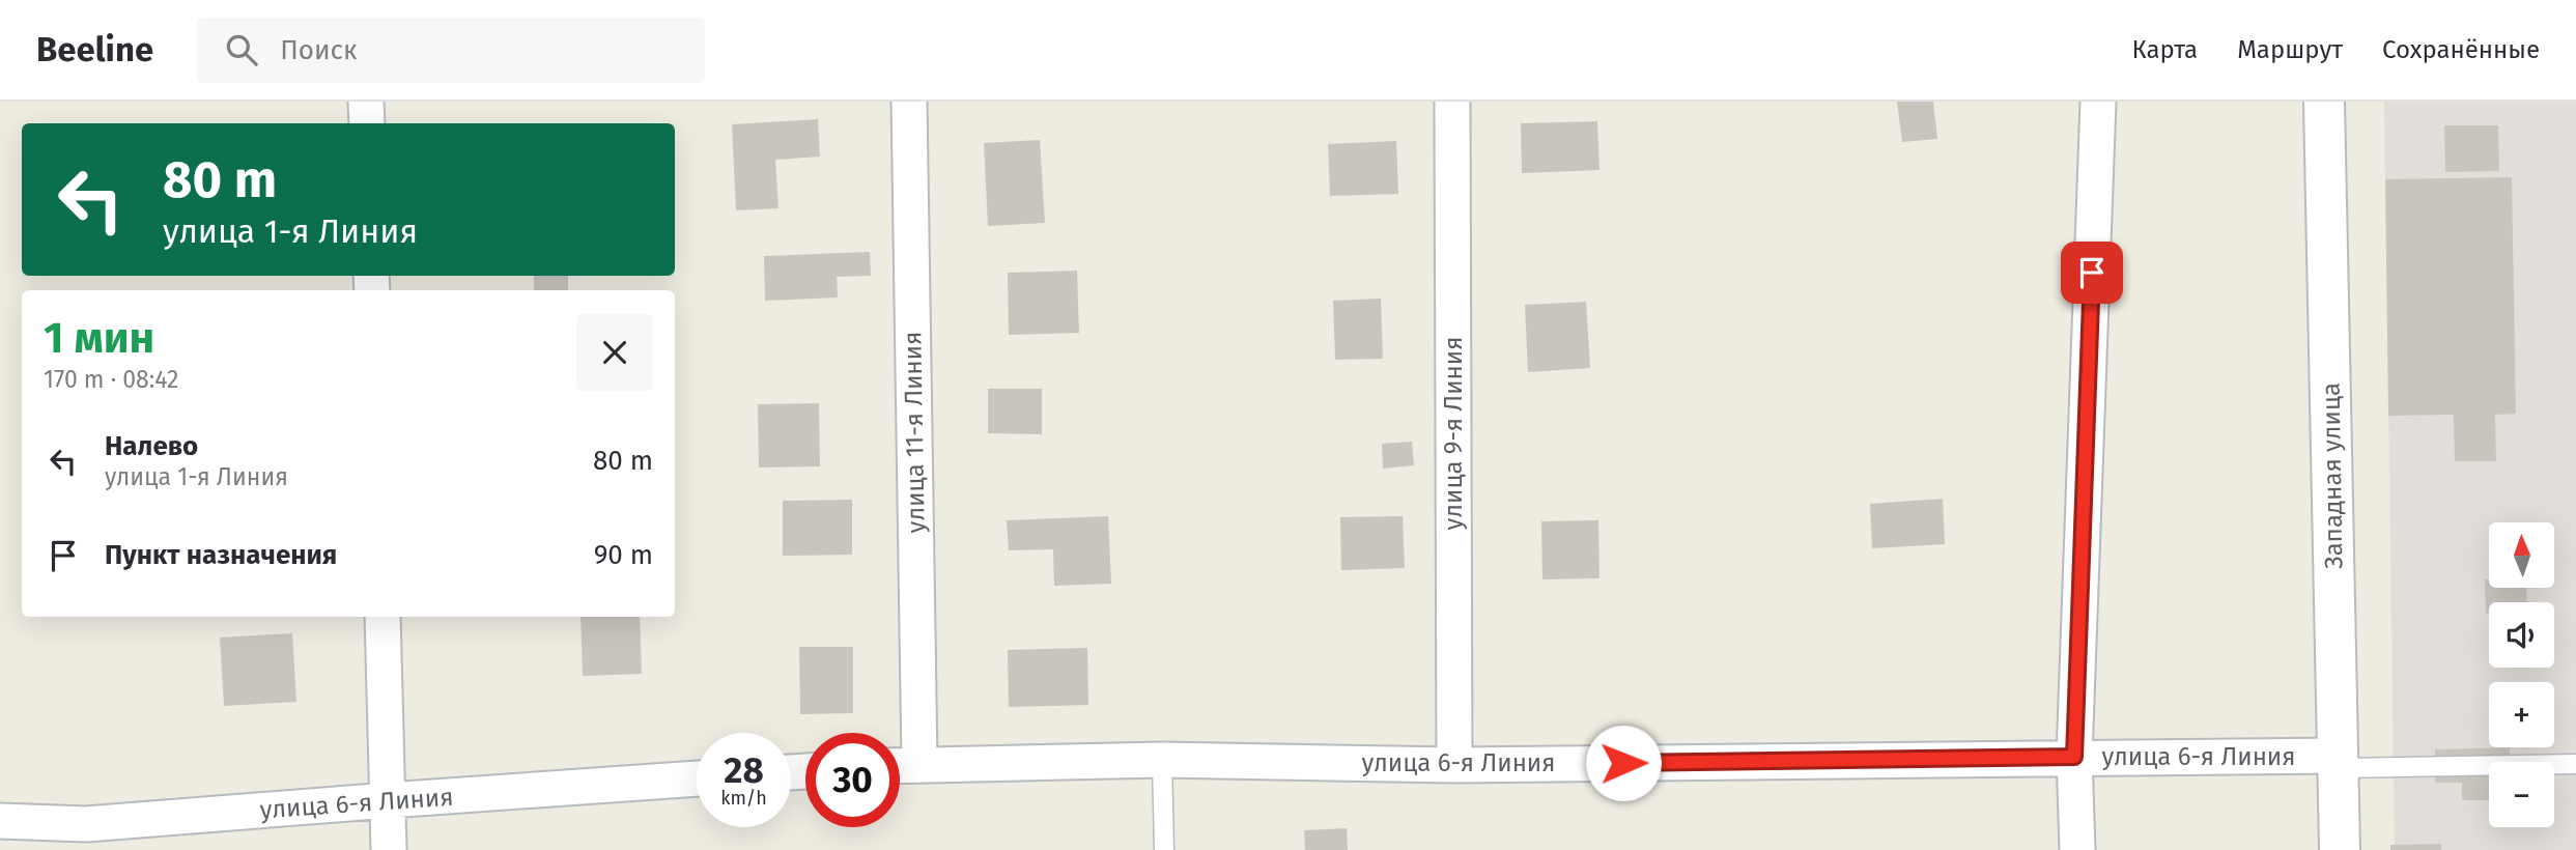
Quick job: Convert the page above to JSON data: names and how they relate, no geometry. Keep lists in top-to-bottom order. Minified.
{"streets":{"street":["улица 11-я Линия","улица 9-я Линия","Западная улица","улица 6-я Линия"]},"crossings":[["улица 11-я Линия","улица 6-я Линия"],["улица 9-я Линия","улица 6-я Линия"],["Западная улица","улица 6-я Линия"]],"north":"top","page":{"header":"Beeline","search":"Поиск","nav":["Карта","Маршрут","Сохранённые"],"turn":["80 m","улица 1-я Линия"],"heading":["1 мин","170 m · 08:42"],"list":[{"name":"Налево","note":"улица 1-я Линия","value":"80 m"},{"name":"Пункт назначения","value":"90 m"}],"map_buttons":["+","−"],"speed":"28 km/h","limit":"30"}}
